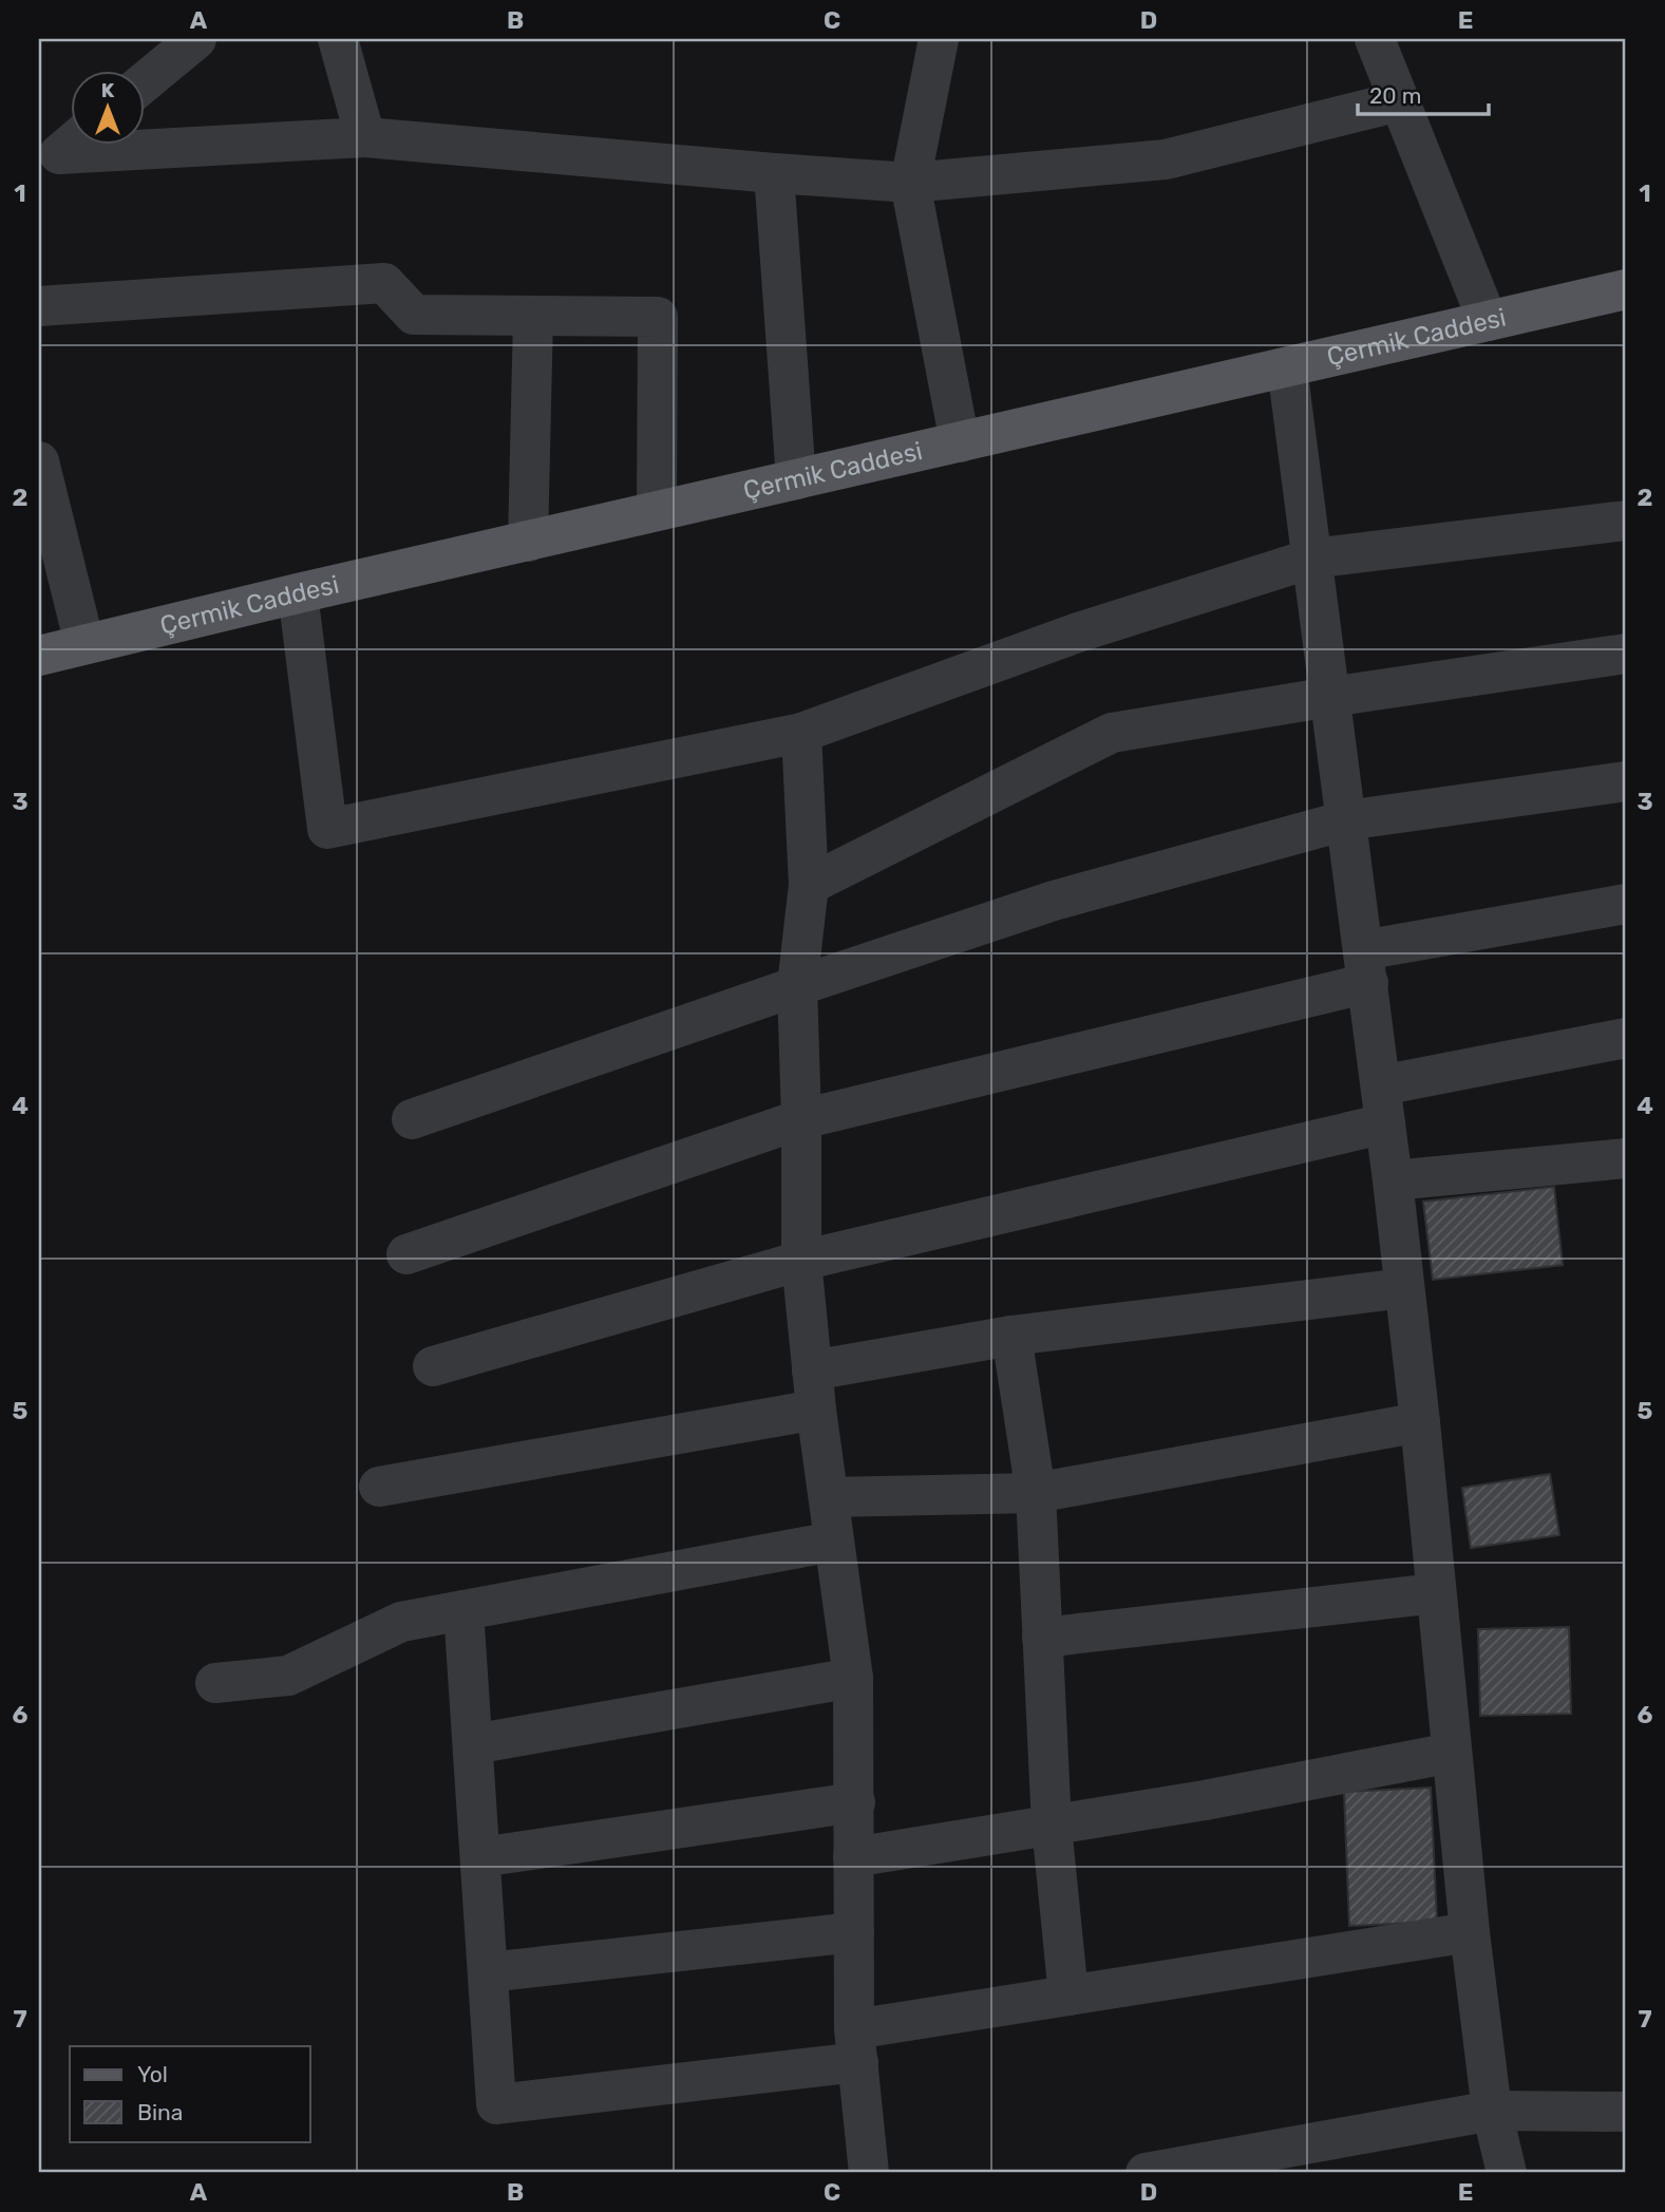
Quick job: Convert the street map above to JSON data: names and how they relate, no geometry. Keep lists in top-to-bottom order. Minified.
{"streets":{"main road":["Çermik Caddesi"]},"legend":["Yol","Bina"],"scale_bar":"20 m","north":"top","grid":{"columns":["A","B","C","D","E"],"rows":["1","2","3","4","5","6","7"]}}
